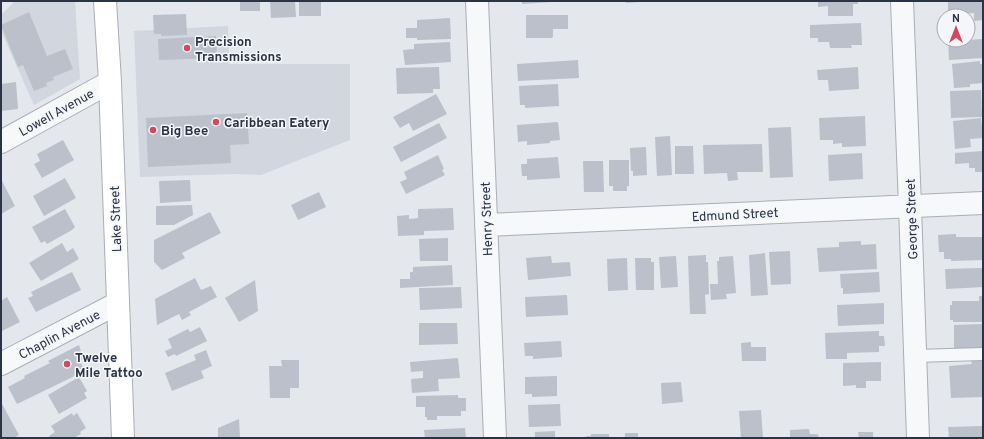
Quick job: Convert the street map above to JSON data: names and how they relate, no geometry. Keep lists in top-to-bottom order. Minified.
{"streets":{"main road":["Lake Street"],"street":["Lowell Avenue","Edmund Street","Henry Street","George Street","Chaplin Avenue"]},"crossings":[["Lowell Avenue","Lake Street"],["Edmund Street","Henry Street"],["Edmund Street","George Street"],["Lake Street","Chaplin Avenue"]],"places":["Precision Transmissions","Caribbean Eatery","Big Bee","Twelve Mile Tattoo"],"north":"top"}
